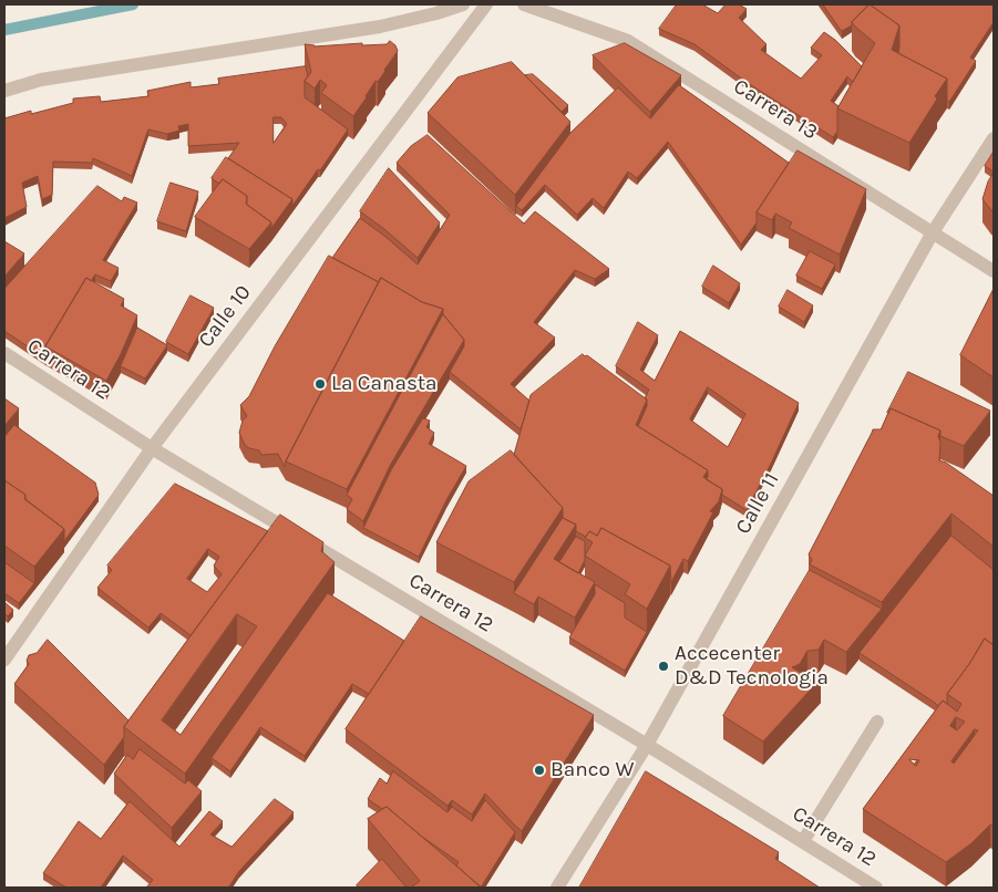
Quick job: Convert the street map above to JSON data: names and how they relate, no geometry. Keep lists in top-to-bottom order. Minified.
{"streets":{"street":["Carrera 13","Calle 10","Carrera 12","Calle 11"]},"crossings":[["Carrera 13","Calle 11"],["Calle 10","Carrera 12"],["Carrera 12","Calle 11"]],"places":["La Canasta","Accecenter D&D Tecnologia","Banco W"]}
